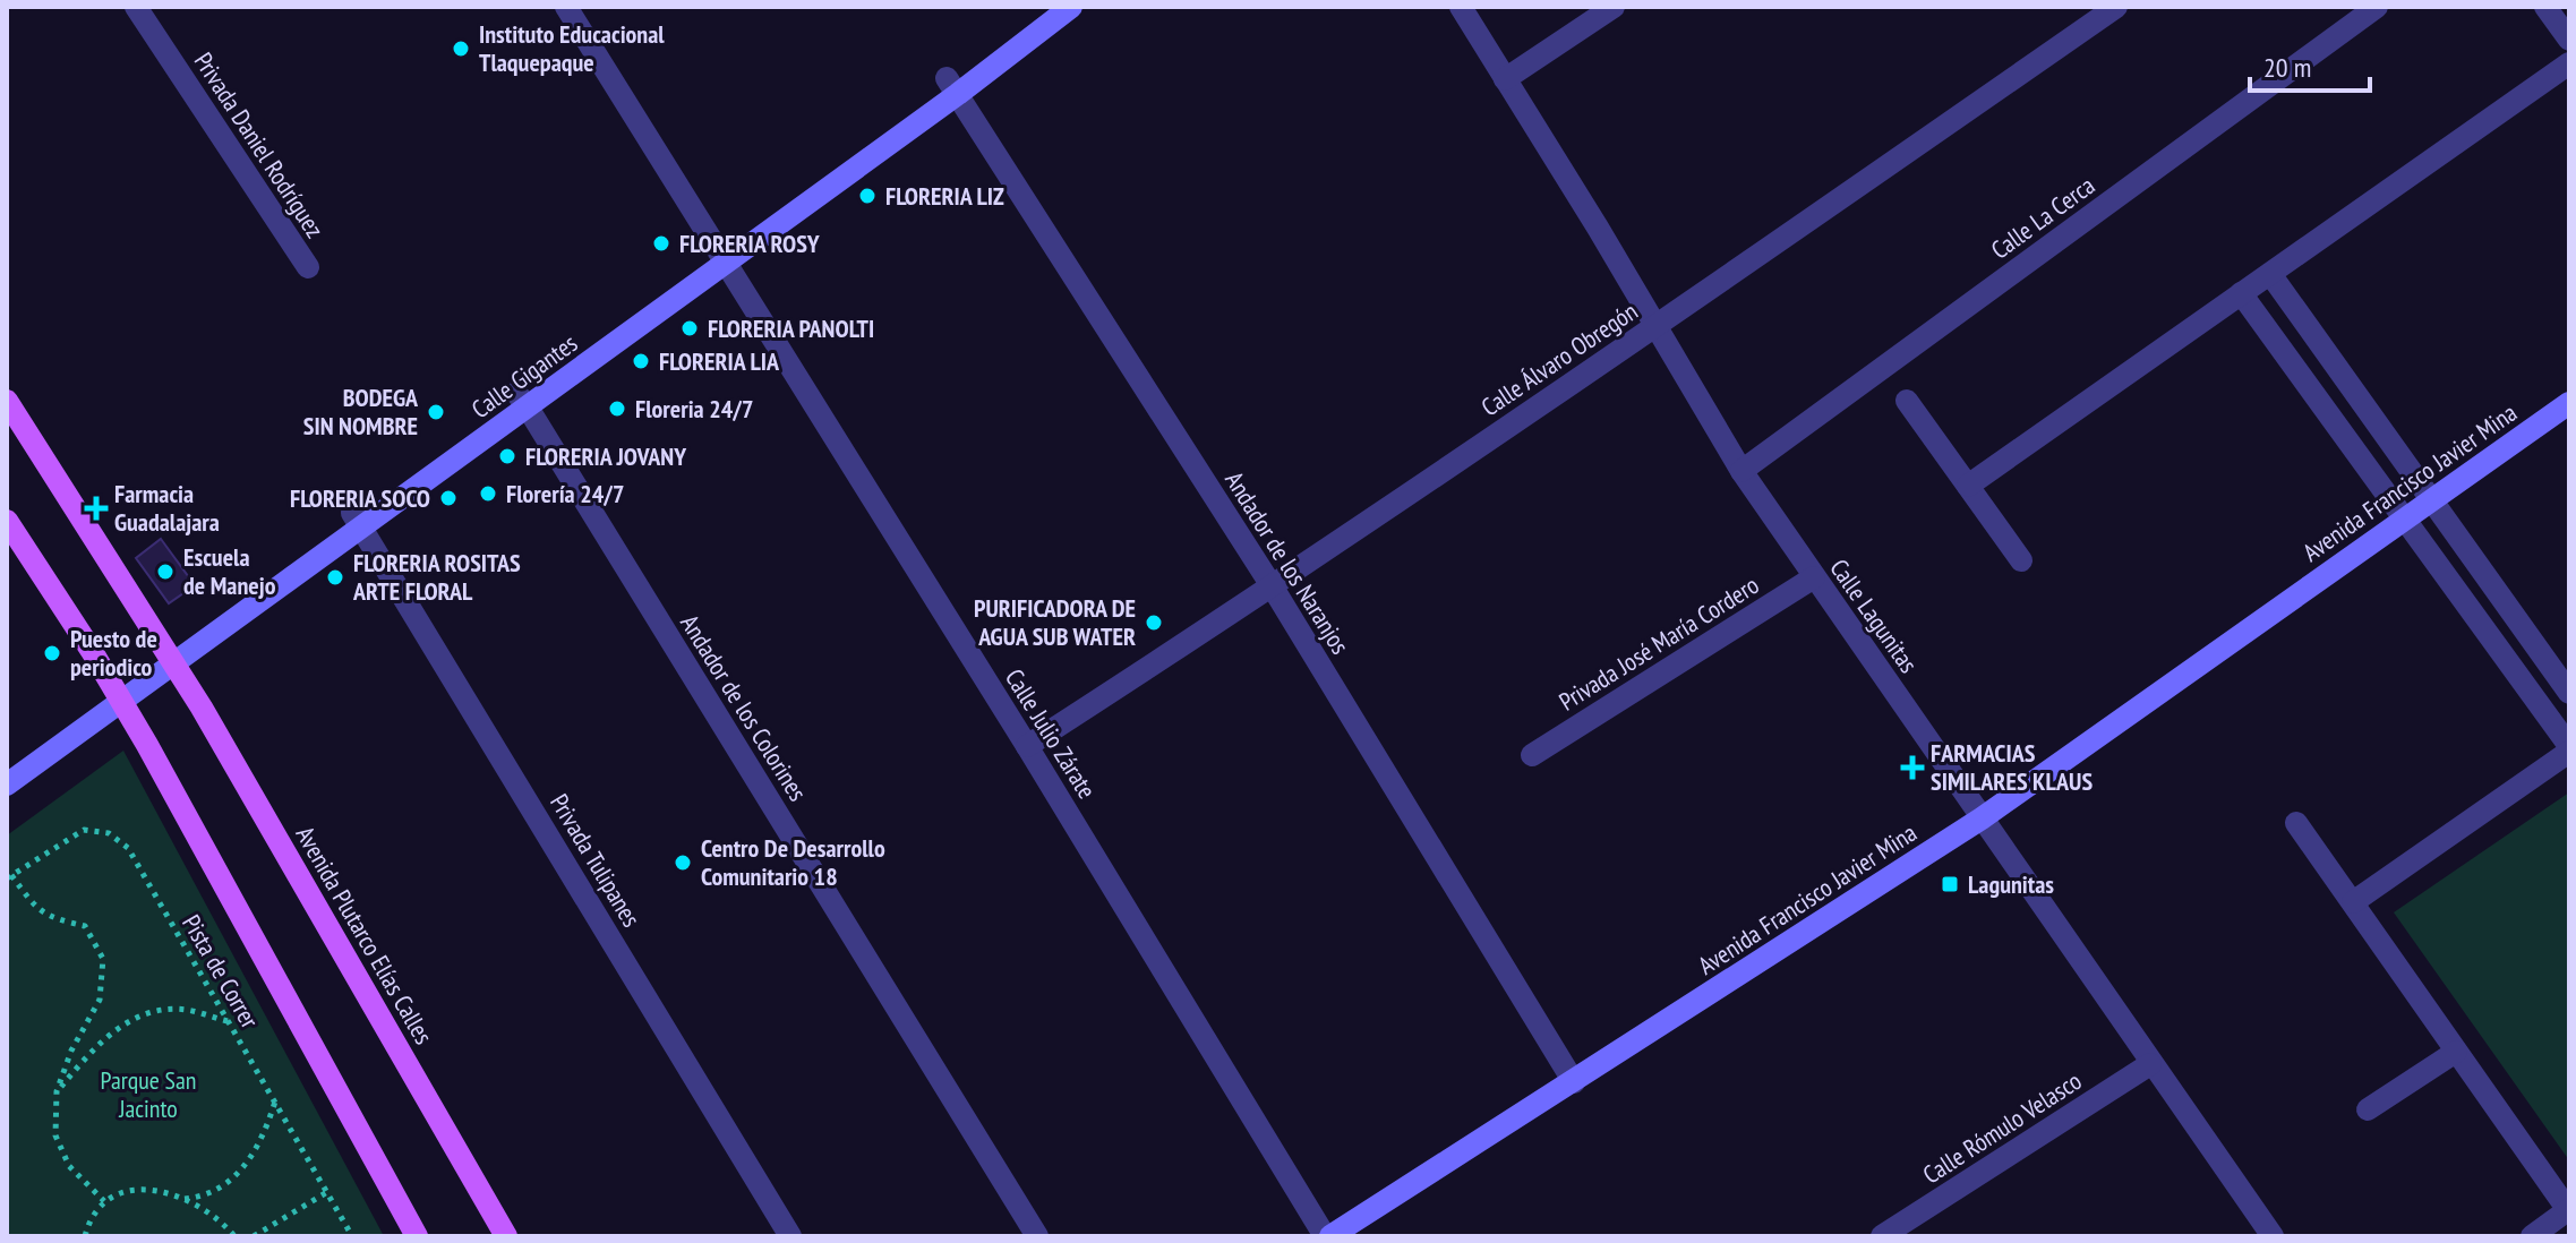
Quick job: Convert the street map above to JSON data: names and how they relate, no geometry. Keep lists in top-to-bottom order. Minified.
{"streets":{"main road":["Calle Gigantes","Avenida Francisco Javier Mina","Avenida Plutarco Elías Calles"],"street":["Privada Daniel Rodríguez","Calle La Cerca","Calle Álvaro Obregón","Andador de los Naranjos","Calle Lagunitas","Privada José María Cordero","Andador de los Colorines","Calle Julio Zárate","Privada Tulipanes","Calle Rómulo Velasco"],"path":["Pista de Correr"]},"crossings":[["Calle La Cerca","Calle Lagunitas"],["Calle Álvaro Obregón","Andador de los Naranjos"],["Calle Álvaro Obregón","Calle Lagunitas"],["Calle Álvaro Obregón","Calle Julio Zárate"],["Calle Gigantes","Andador de los Naranjos"],["Calle Gigantes","Andador de los Colorines"],["Calle Gigantes","Calle Julio Zárate"],["Calle Gigantes","Privada Tulipanes"],["Calle Gigantes","Avenida Plutarco Elías Calles"],["Avenida Francisco Javier Mina","Andador de los Naranjos"],["Avenida Francisco Javier Mina","Calle Lagunitas"],["Avenida Francisco Javier Mina","Calle Julio Zárate"],["Calle Lagunitas","Privada José María Cordero"],["Calle Lagunitas","Calle Rómulo Velasco"]],"parks":["Parque San Jacinto"],"places":{"other":["Instituto Educacional Tlaquepaque","FLORERIA LIZ","FLORERIA ROSY","FLORERIA PANOLTI","FLORERIA LIA","Floreria 24/7","BODEGA SIN NOMBRE","FLORERIA JOVANY","Florería 24/7","FLORERIA SOCO","Escuela de Manejo","FLORERIA ROSITAS ARTE FLORAL","PURIFICADORA DE AGUA SUB WATER","Puesto de periodico","Centro De Desarrollo Comunitario 18"],"health":["Farmacia Guadalajara","FARMACIAS SIMILARES KLAUS"],"transit":["Lagunitas"]},"scale_bar":"20 m"}
